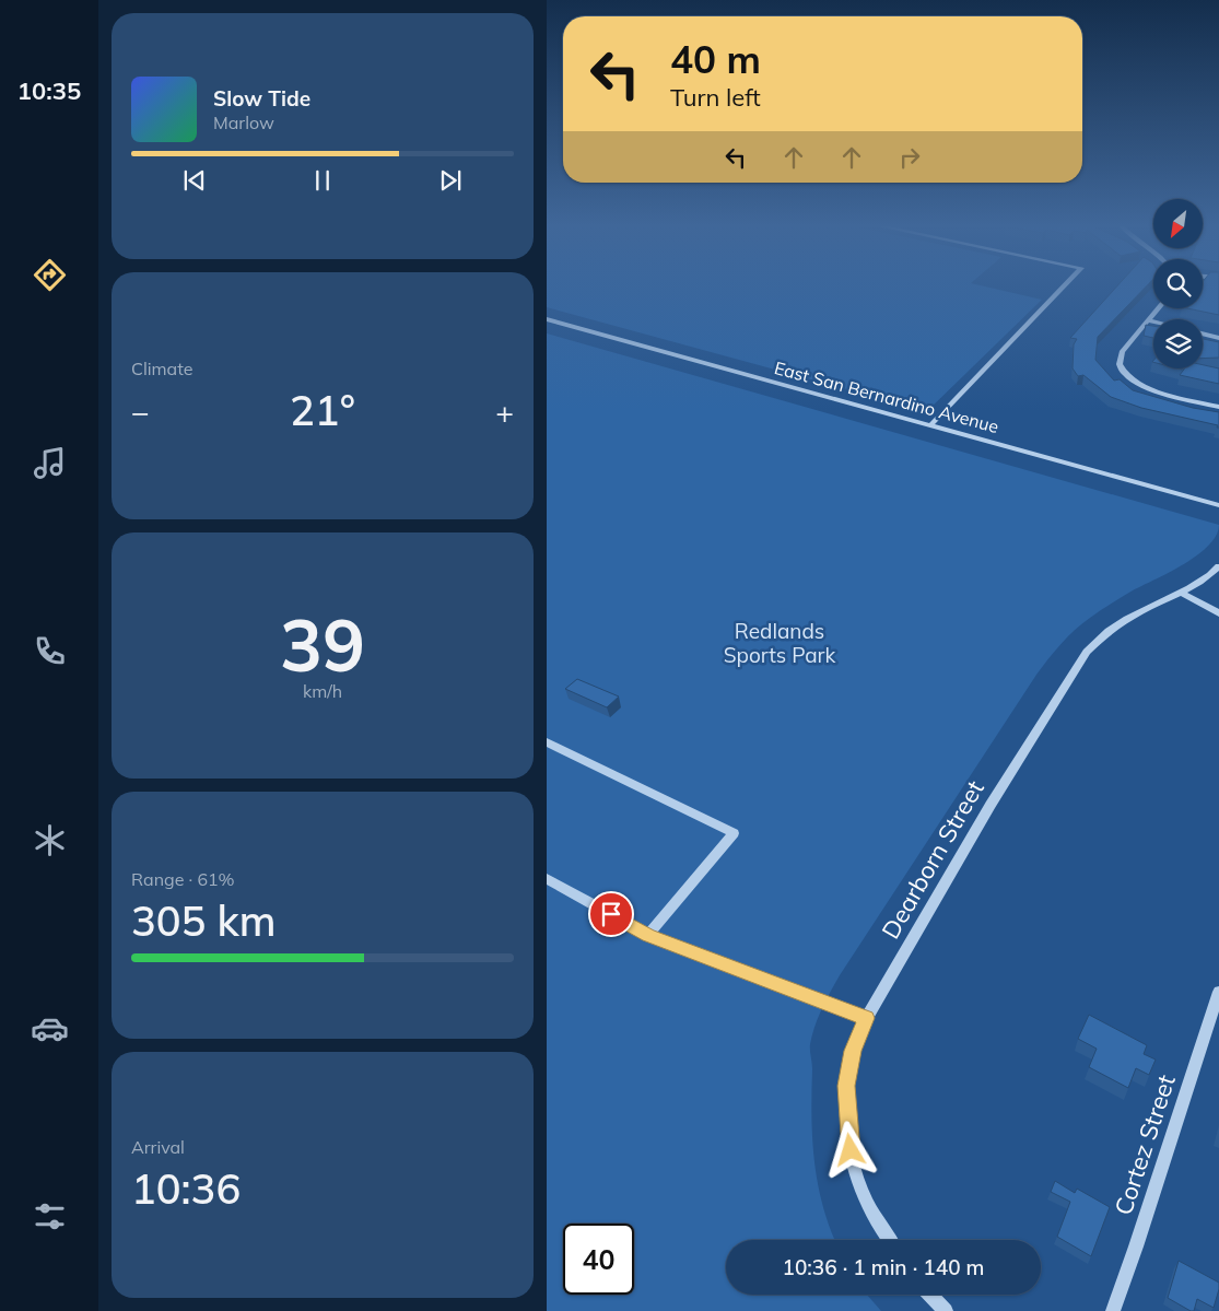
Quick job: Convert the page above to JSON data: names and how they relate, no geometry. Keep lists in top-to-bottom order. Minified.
{"streets":{"street":["East San Bernardino Avenue","Dearborn Street","Cortez Street"]},"parks":["Redlands Sports Park"],"north":"bottom left","page":{"tabs":"10:35","turn":["40 m","Turn left"],"song":["Slow Tide","Marlow"],"tile":["Climate",["39","km/h"],["Range · 61%","305 km"],["Arrival","10:36"]],"heat":["−","21°","+"],"limit":"40","trip":"10:36 · 1 min · 140 m"}}
